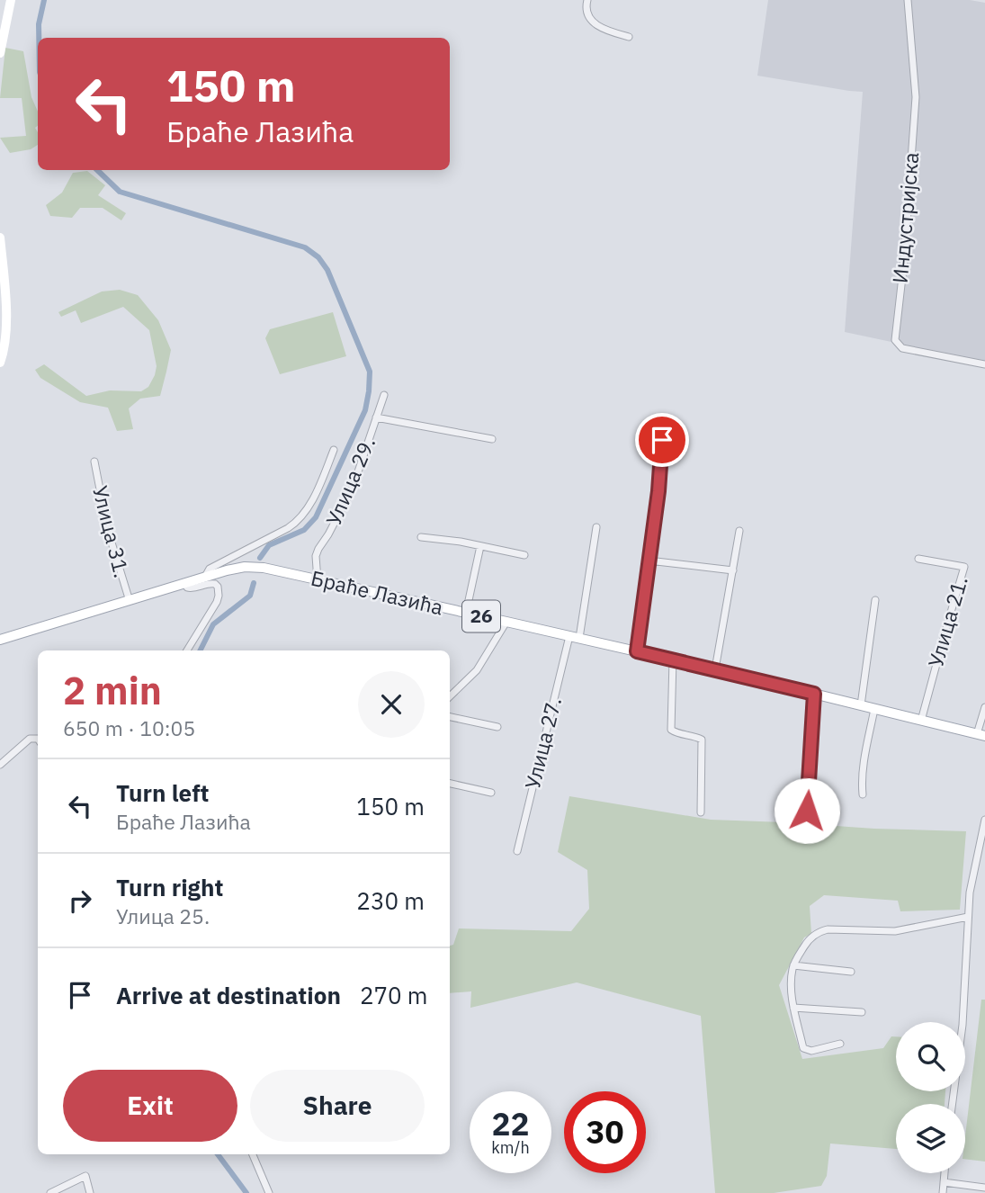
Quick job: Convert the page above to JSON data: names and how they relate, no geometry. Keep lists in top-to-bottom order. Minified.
{"streets":{"main road":["Браће Лазића","26"],"street":["Индустријска","Улица 29.","Улица 31.","Улица 21.","Улица 27."]},"crossings":[["Улица 29.","Браће Лазића"],["Улица 31.","Браће Лазића"],["Браће Лазића","Улица 21."],["Браће Лазића","Улица 27."]],"page":{"turn":["150 m","Браће Лазића"],"heading":["2 min","650 m · 10:05"],"list":[{"name":"Turn left","note":"Браће Лазића","value":"150 m"},{"name":"Turn right","note":"Улица 25.","value":"230 m"},{"name":"Arrive at destination","value":"270 m"}],"buttons":["Exit","Share"],"speed":"22 km/h","limit":"30"}}
